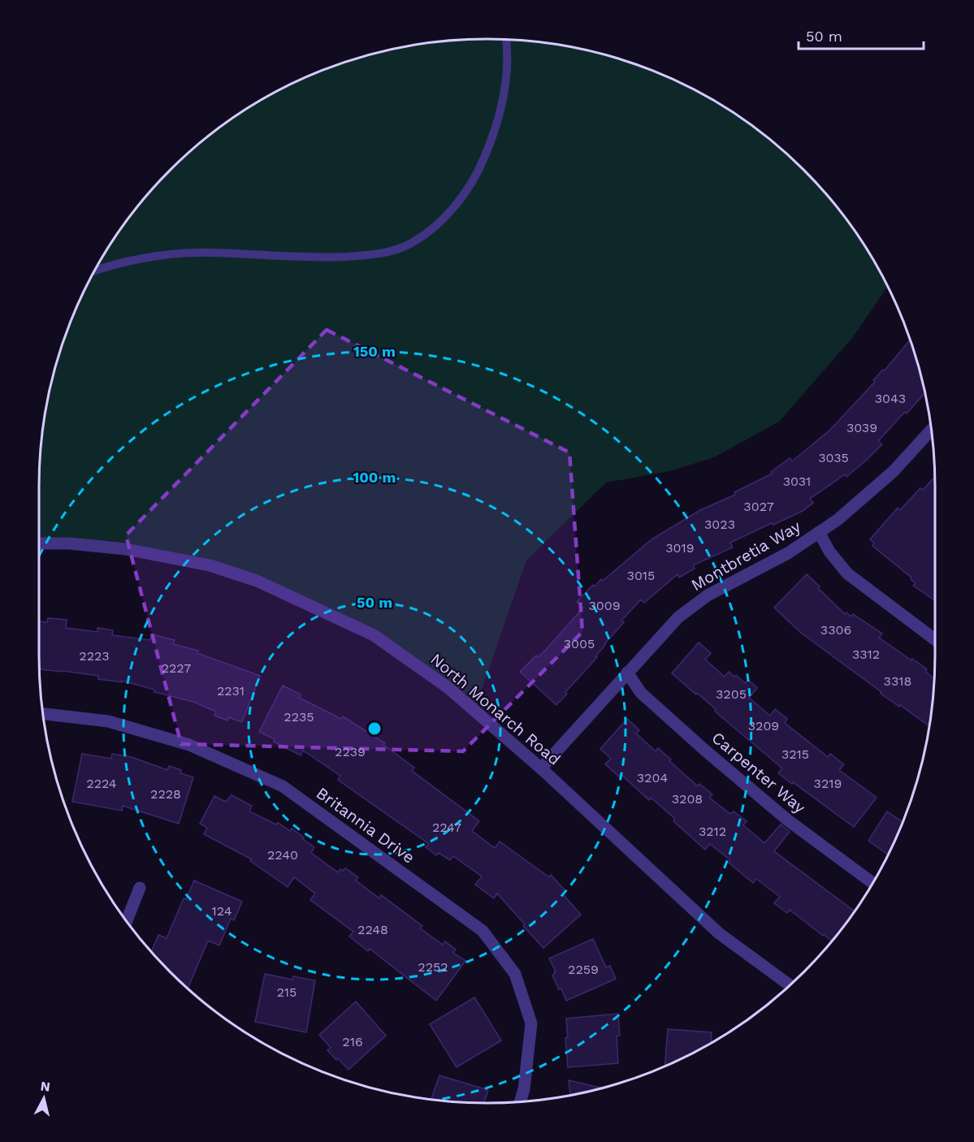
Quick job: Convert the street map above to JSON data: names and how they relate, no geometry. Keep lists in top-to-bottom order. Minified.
{"streets":{"street":["Montbretia Way","North Monarch Road","Carpenter Way","Britannia Drive"]},"crossings":[["Montbretia Way","North Monarch Road"],["Montbretia Way","Carpenter Way"]],"house_numbers":["3043","3039","3035","3031","3027","3023","3019","3015","3009","3306","3005","3312","2223","2227","3318","2231","3205","2235","3209","2239","3215","3204","2224","3219","2228","3208","2247","3212","2240","124","2248","2252","2259","215","216"],"scale_bar":"50 m","north":"top","rings":["150 m","100 m","50 m"]}
